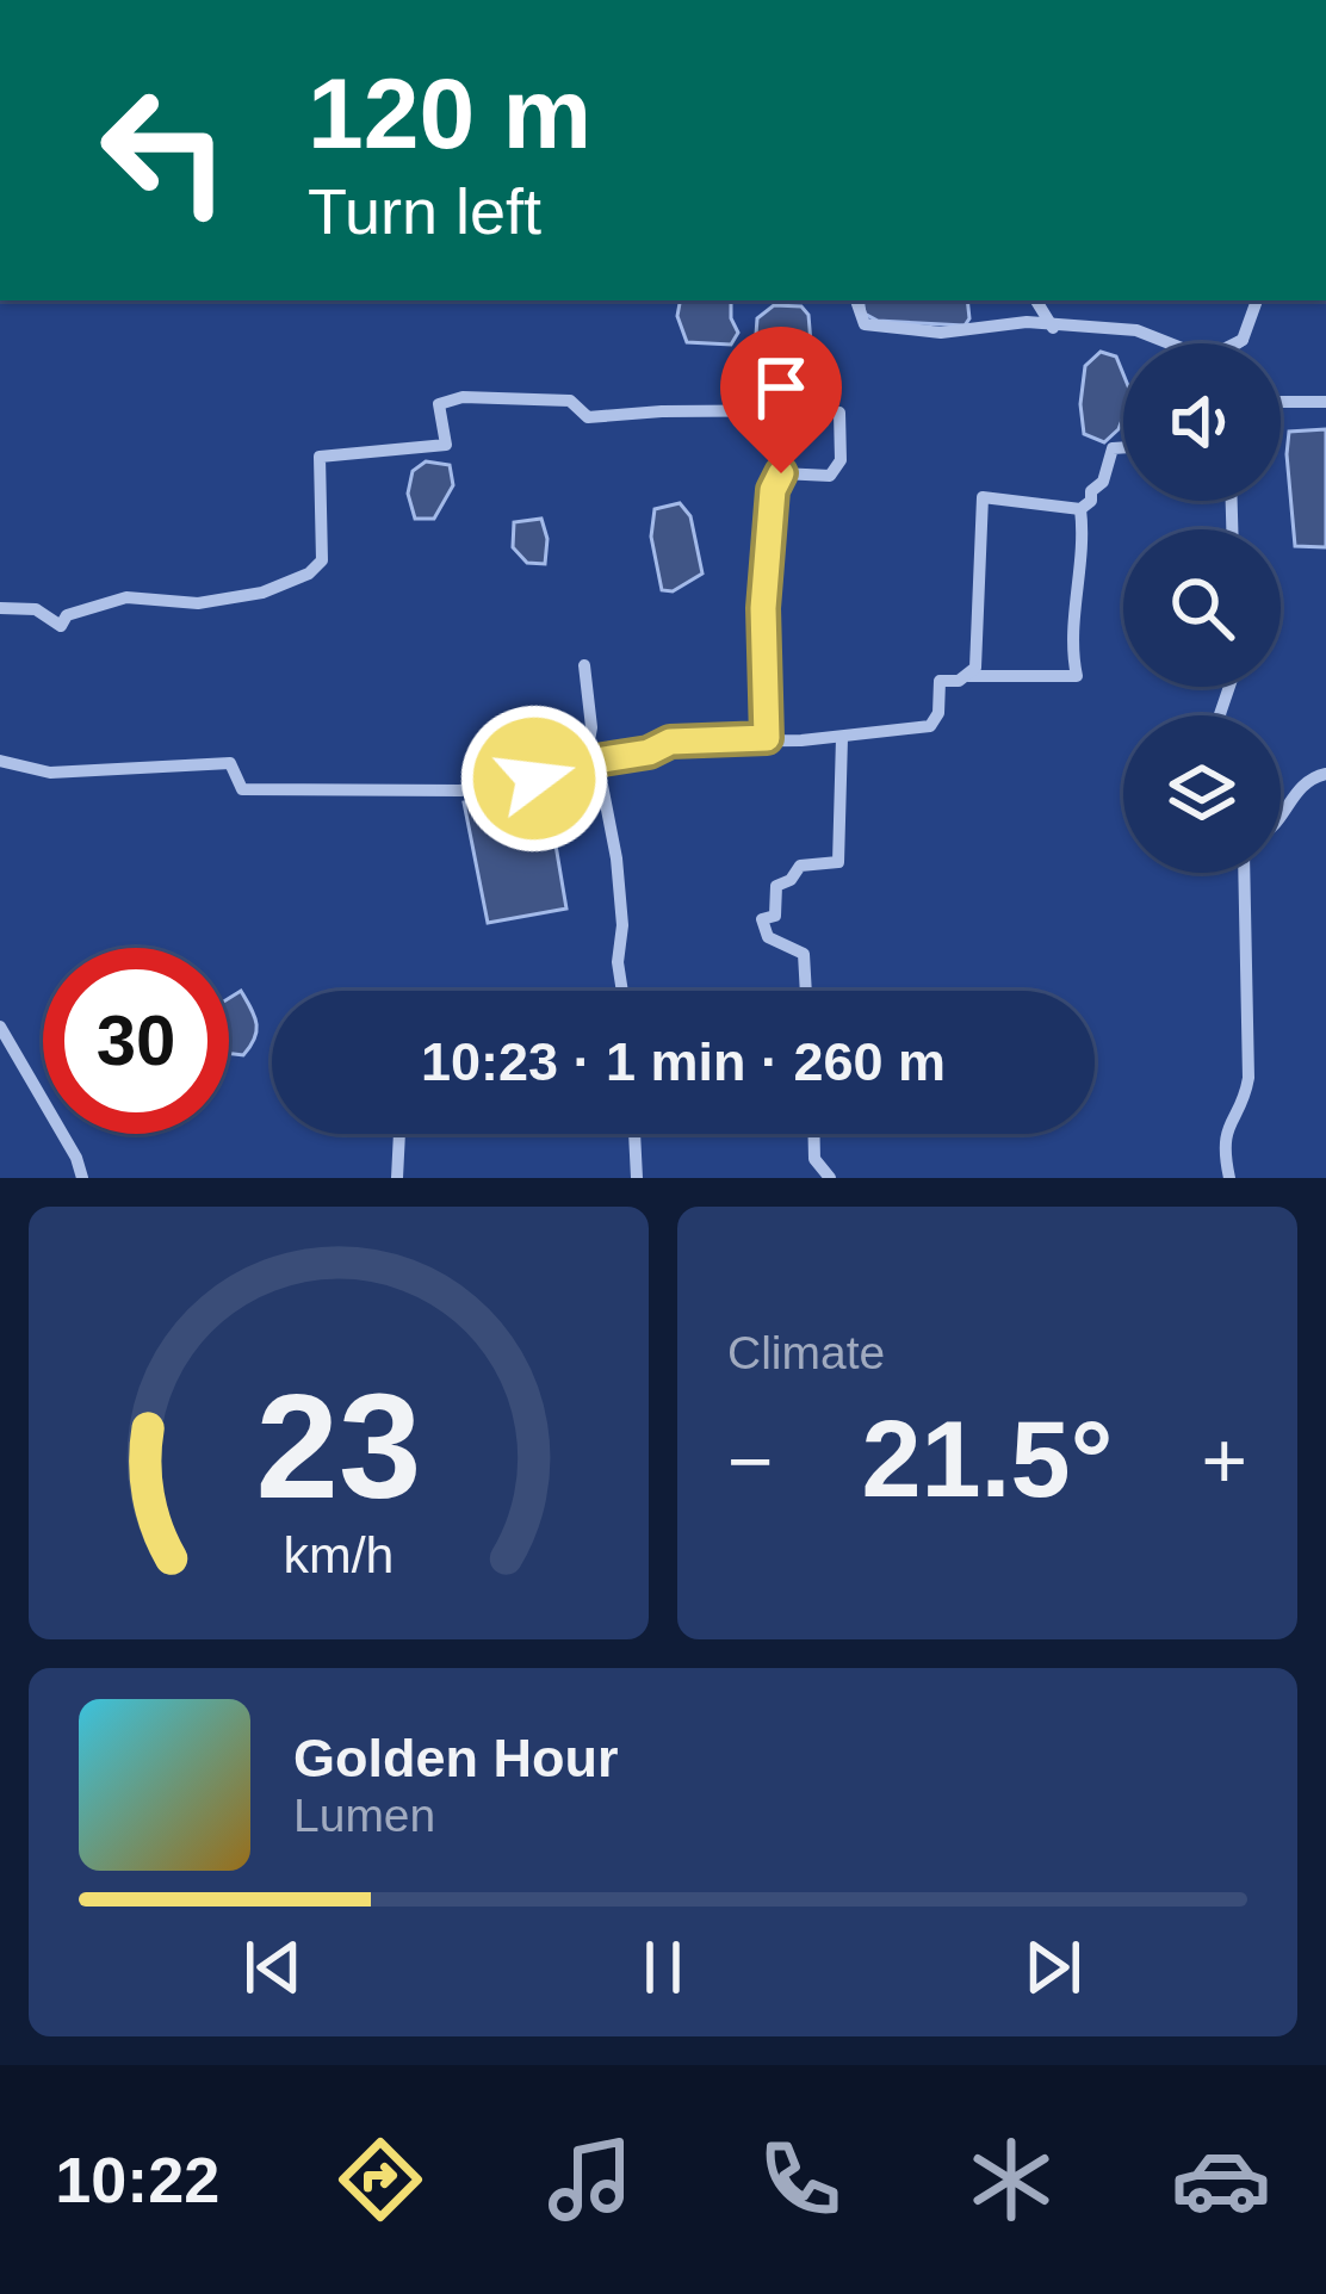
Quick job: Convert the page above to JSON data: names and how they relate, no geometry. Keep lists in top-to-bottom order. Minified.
{"page":{"turn":["120 m","Turn left"],"limit":"30","trip":"10:23 · 1 min · 260 m","tile":"Climate","heat":["−","21.5°","+"],"song":["Golden Hour","Lumen"],"tabs":"10:22","gauge":["23","km/h"]}}
